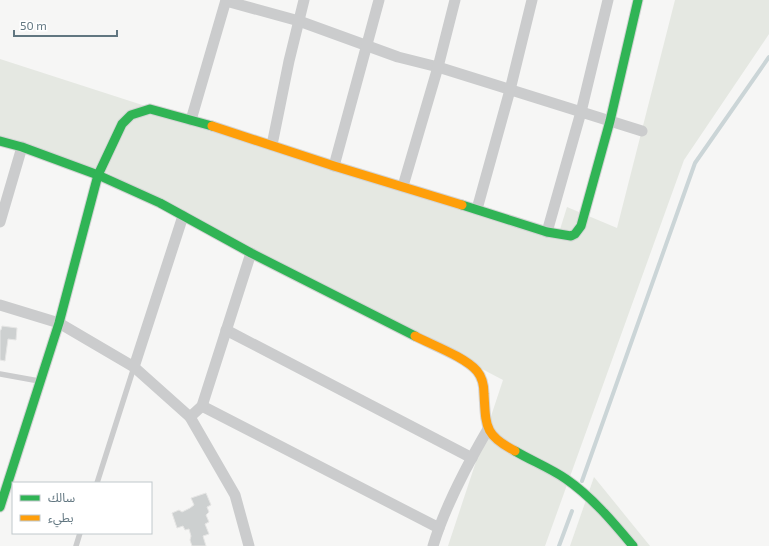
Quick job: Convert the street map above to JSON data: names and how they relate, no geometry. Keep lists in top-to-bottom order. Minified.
{"legend":["سالك","بطيء"],"scale_bar":"50 m"}
